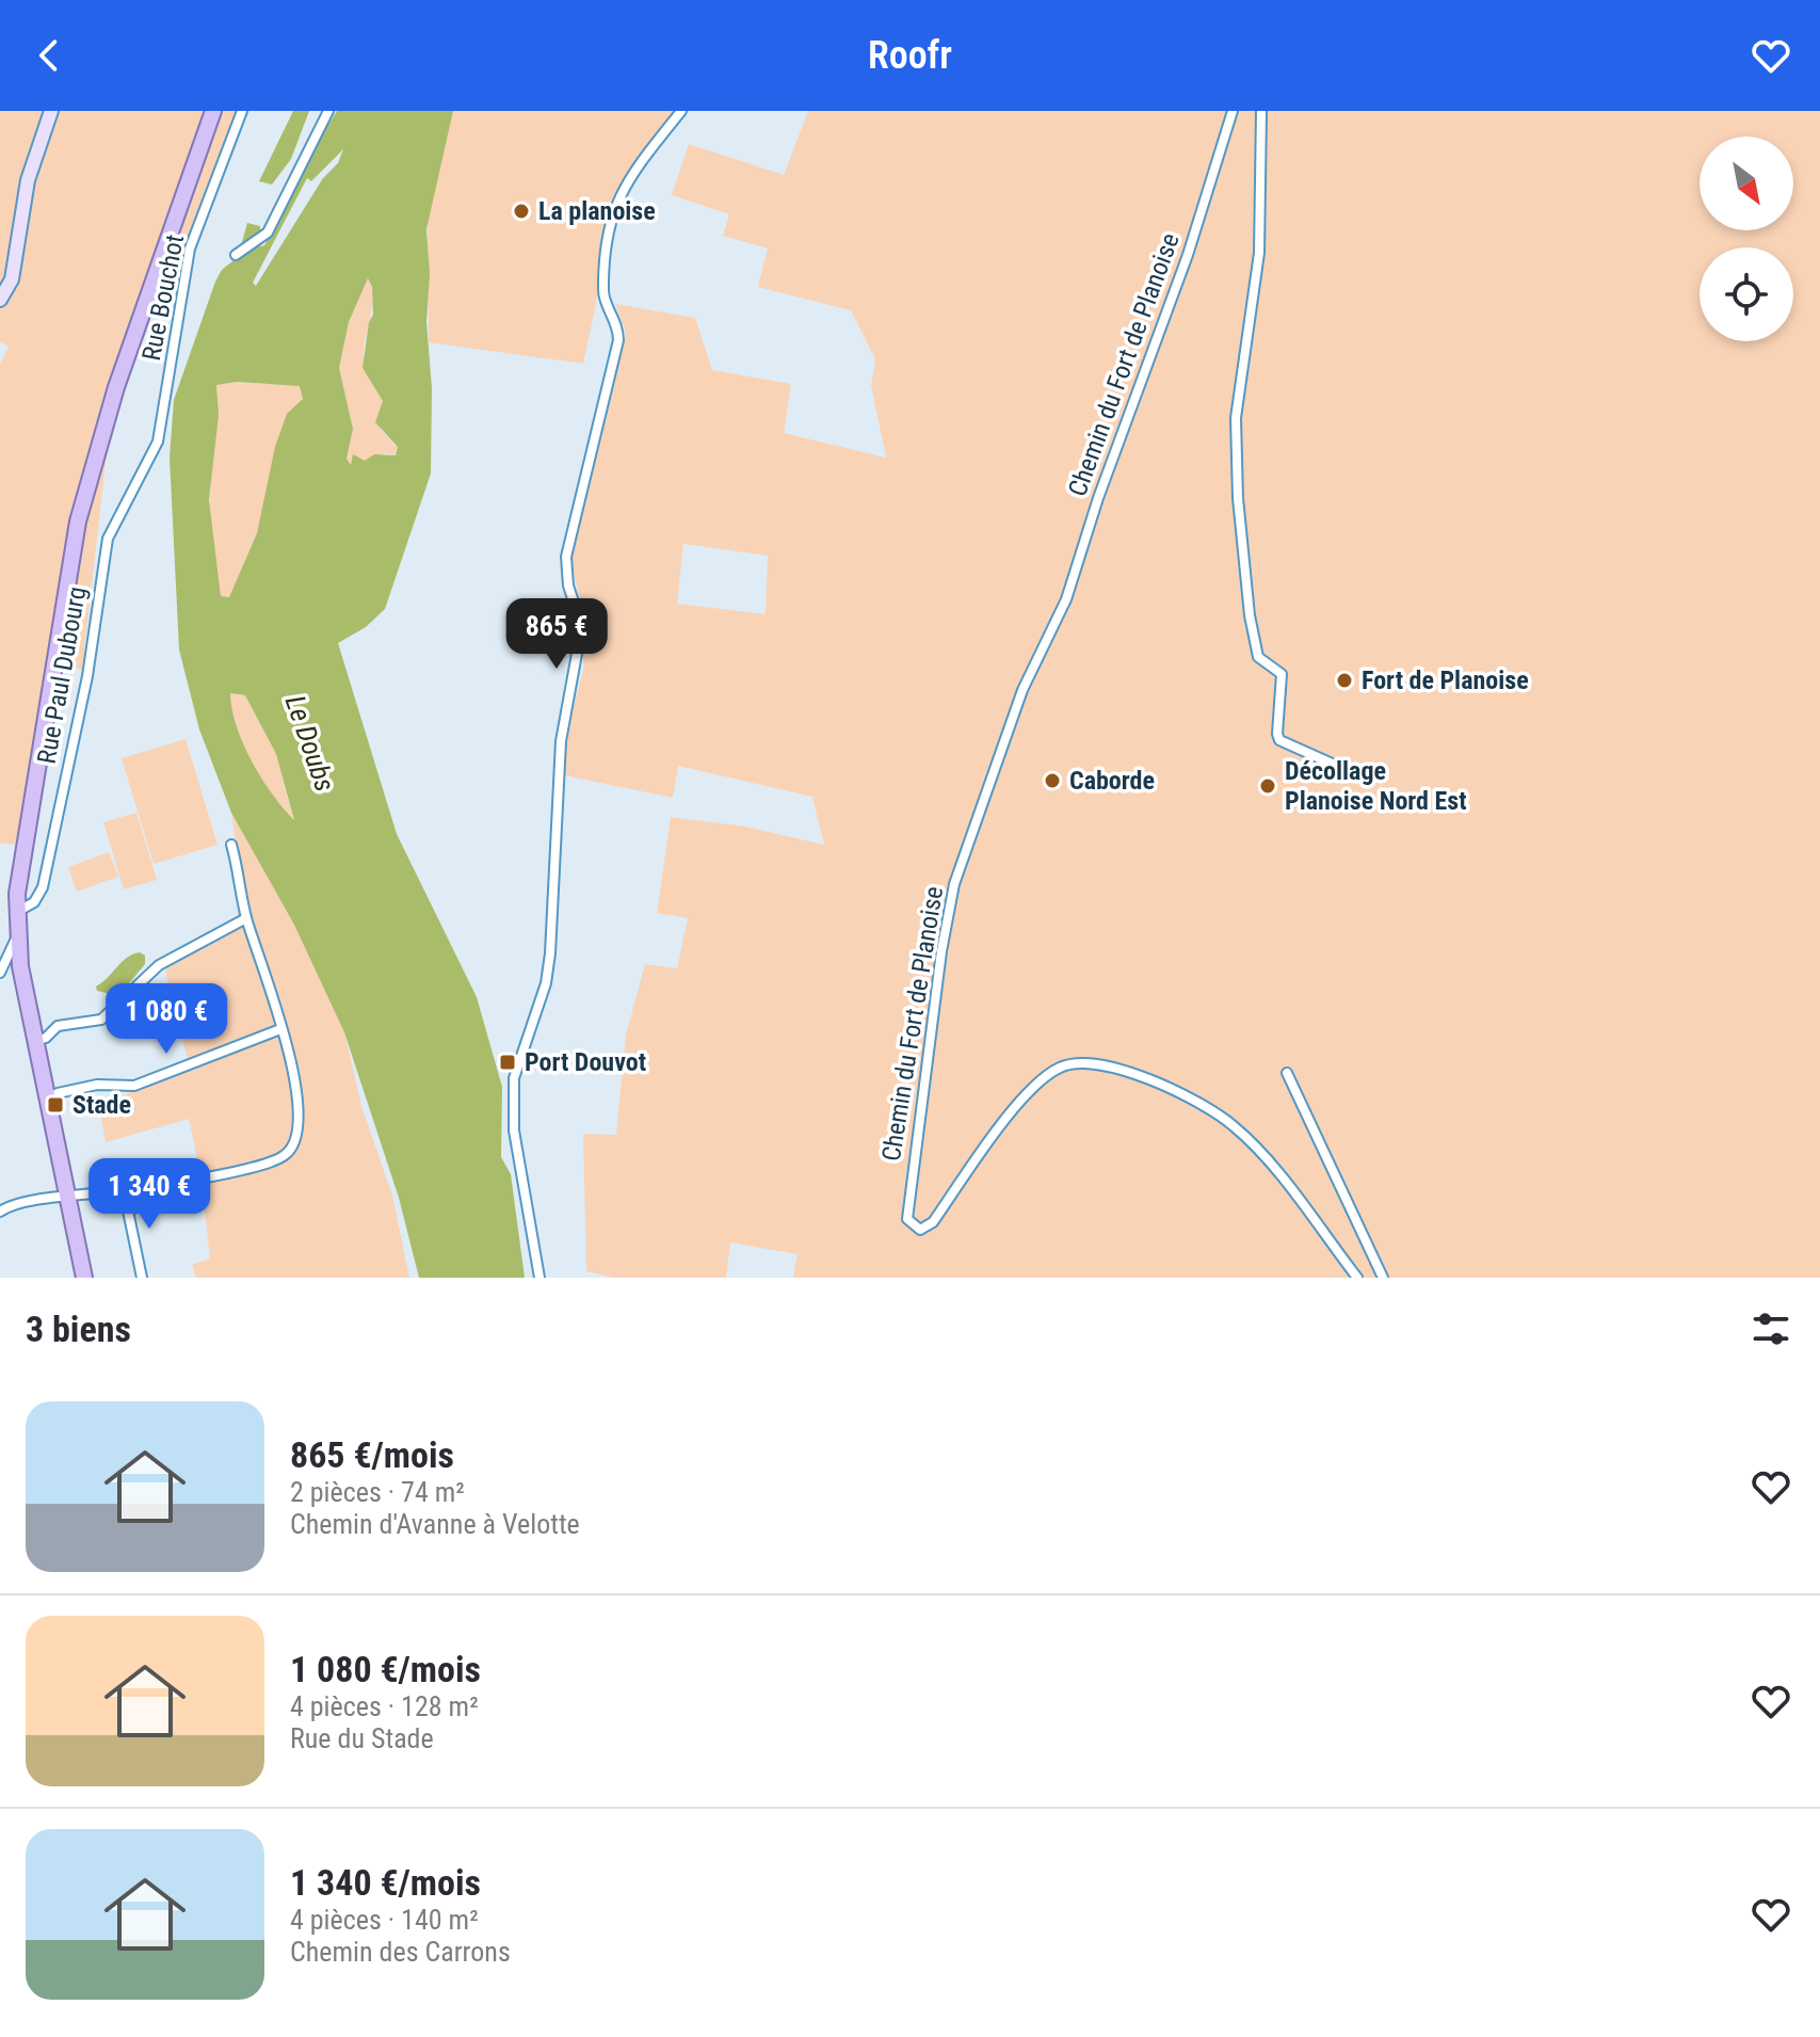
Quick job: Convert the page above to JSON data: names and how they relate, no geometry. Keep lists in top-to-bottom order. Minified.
{"streets":{"street":["Rue Bouchot","Chemin du Fort de Planoise","Rue Paul Dubourg"]},"crossings":[["Rue Bouchot","Rue Paul Dubourg"]],"water":["Le Doubs"],"places":{"other":["La planoise","Fort de Planoise","Caborde","Décollage Planoise Nord Est"],"transit":["Port Douvot","Stade"]},"north":"bottom right","page":{"header":"Roofr","price":["865 €","1 080 €","1 340 €"],"heading":"3 biens","list":[{"name":"865 €/mois","note":"2 pièces · 74 m² · Chemin d'Avanne à Velotte"},{"name":"1 080 €/mois","note":"4 pièces · 128 m² · Rue du Stade"},{"name":"1 340 €/mois","note":"4 pièces · 140 m² · Chemin des Carrons"}]}}
